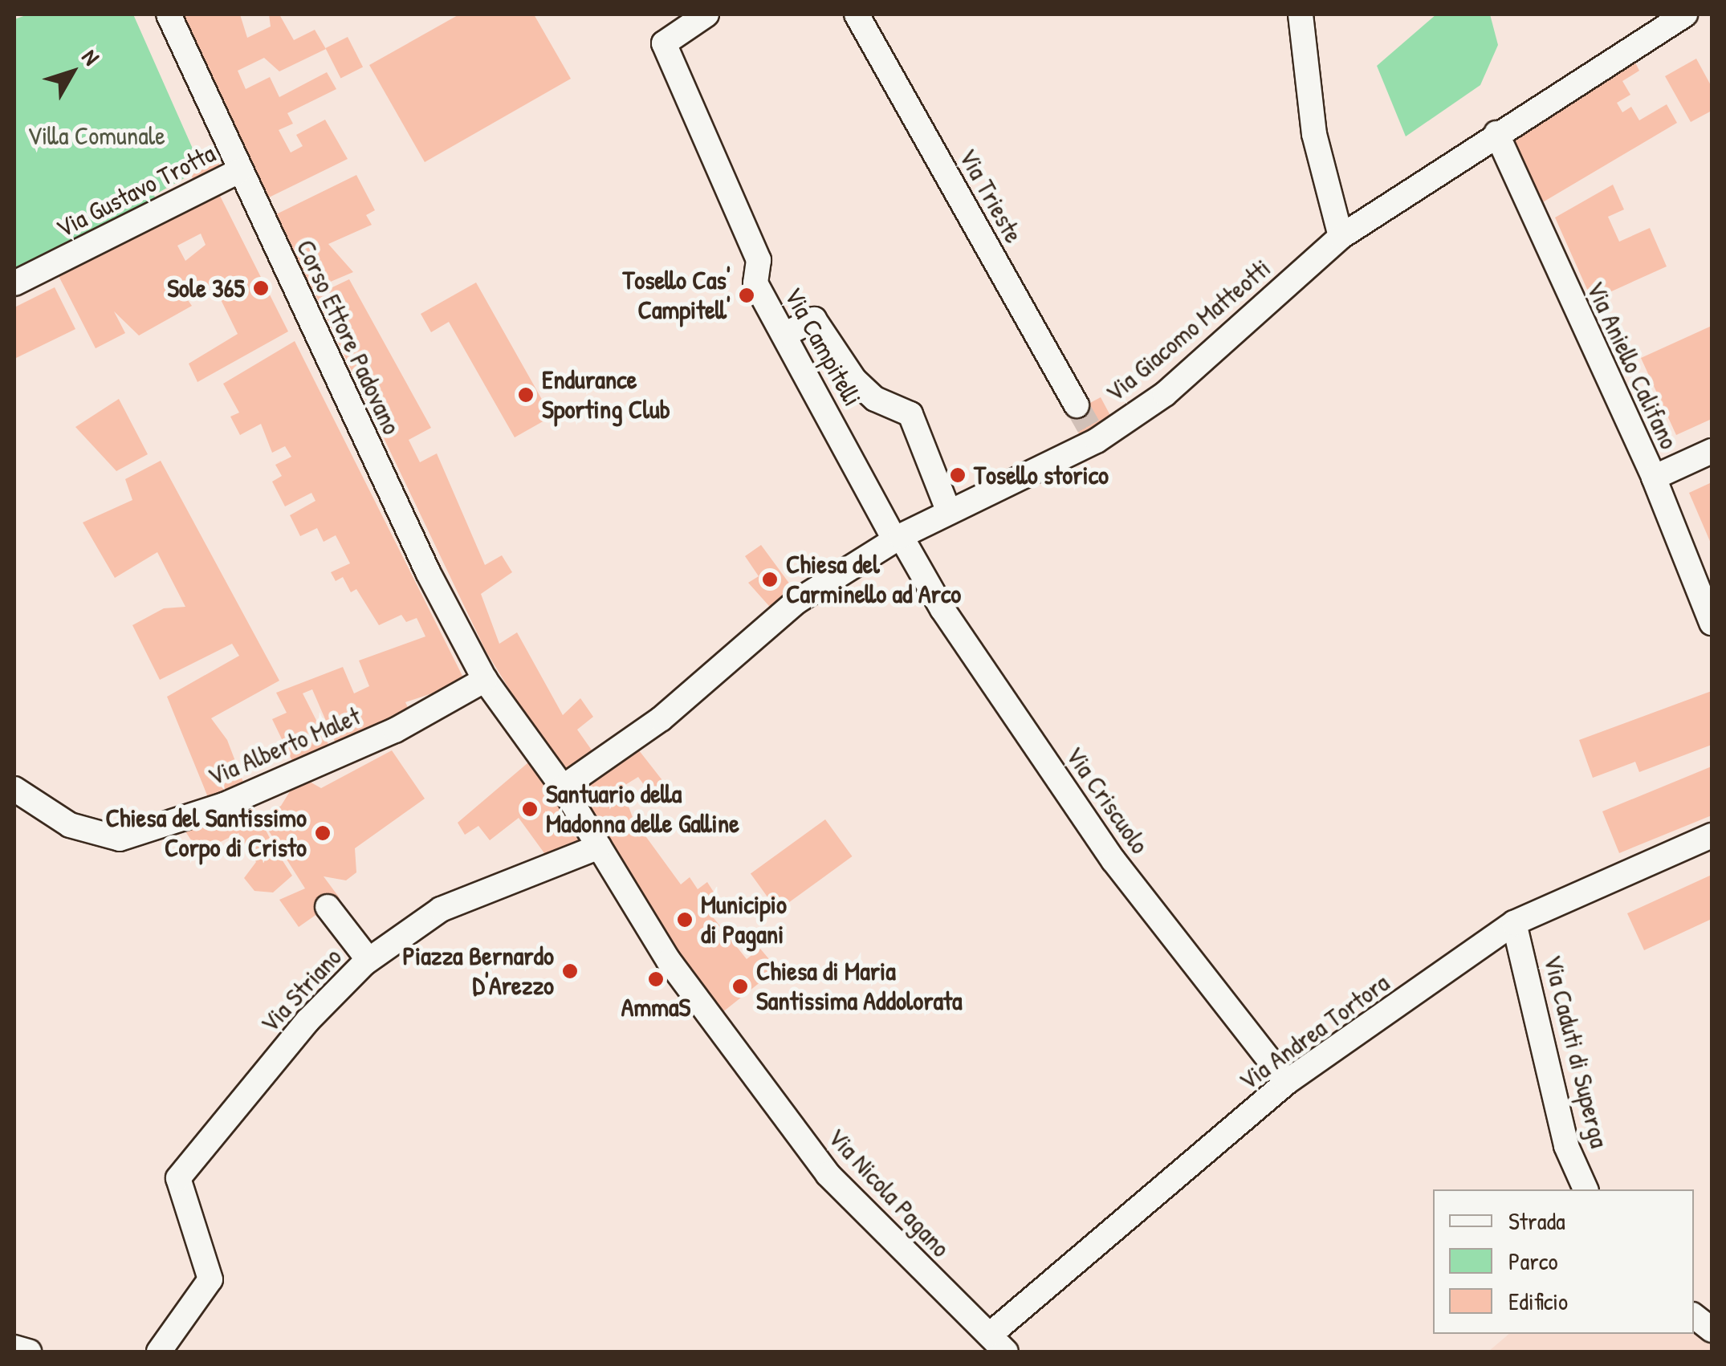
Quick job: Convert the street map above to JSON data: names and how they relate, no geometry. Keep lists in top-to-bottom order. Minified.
{"streets":{"street":["Via Gustavo Trotta","Via Trieste","Via Giacomo Matteotti","Corso Ettore Padovano","Via Campitelli","Via Aniello Califano","Via Alberto Malet","Via Criscuolo","Via Striano","Via Andrea Tortora","Via Caduti di Superga","Via Nicola Pagano"]},"crossings":[["Via Gustavo Trotta","Corso Ettore Padovano"],["Via Giacomo Matteotti","Corso Ettore Padovano"],["Via Giacomo Matteotti","Via Campitelli"],["Via Giacomo Matteotti","Via Aniello Califano"],["Via Giacomo Matteotti","Via Criscuolo"],["Corso Ettore Padovano","Via Alberto Malet"],["Via Campitelli","Via Criscuolo"],["Via Criscuolo","Via Andrea Tortora"],["Via Striano","Via Nicola Pagano"],["Via Andrea Tortora","Via Caduti di Superga"],["Via Andrea Tortora","Via Nicola Pagano"]],"parks":["Villa Comunale"],"places":["Sole 365","Tosello Cas' Campitell'","Endurance Sporting Club","Tosello storico","Chiesa del Carminello ad Arco","Santuario della Madonna delle Galline","Chiesa del Santissimo Corpo di Cristo","Municipio di Pagani","Piazza Bernardo D'Arezzo","AmmaS","Chiesa di Maria Santissima Addolorata"],"legend":["Strada","Parco","Edificio"],"north":"top right"}
